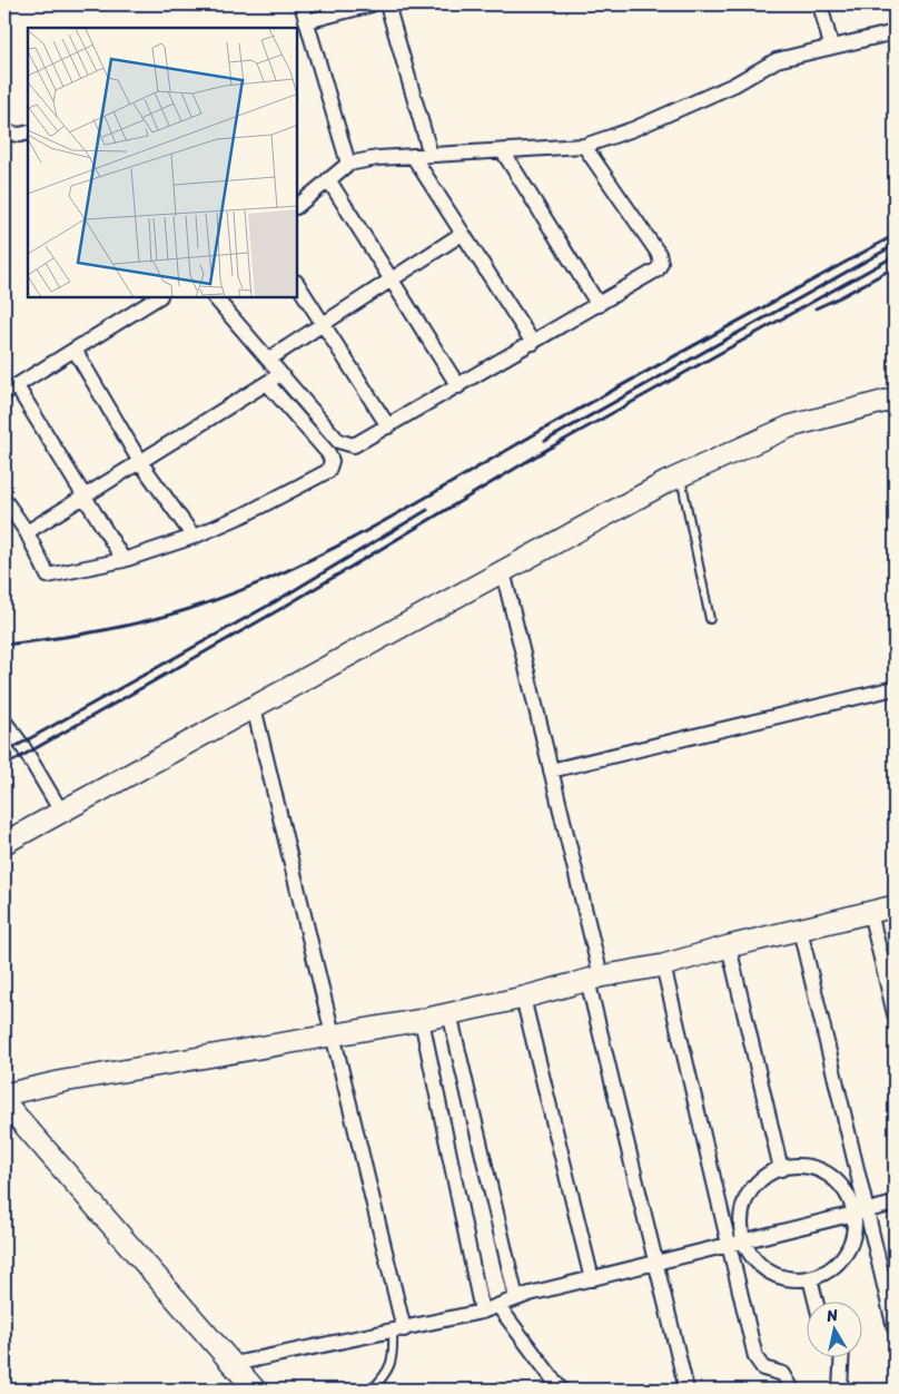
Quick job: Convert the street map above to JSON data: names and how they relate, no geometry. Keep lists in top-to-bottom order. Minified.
{"north":"top"}
